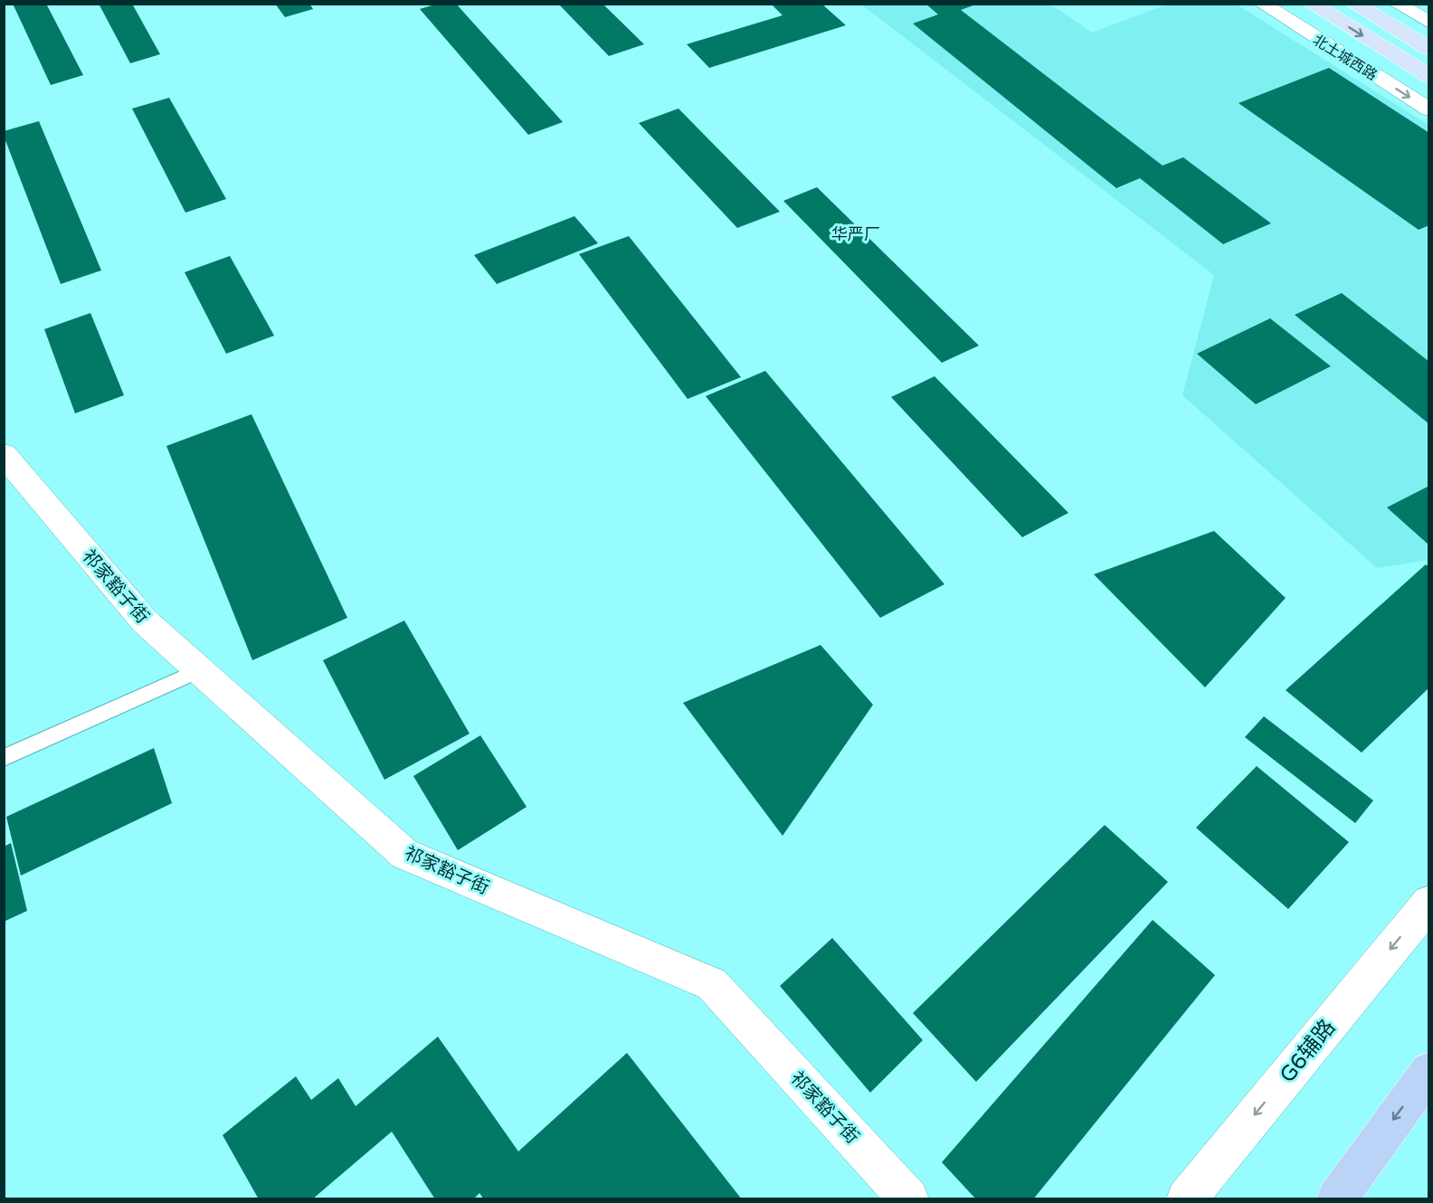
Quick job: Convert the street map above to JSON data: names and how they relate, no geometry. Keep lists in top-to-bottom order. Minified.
{"streets":{"main road":["北土城西路"],"street":["祁家豁子街","G6辅路"]},"one_way":["北土城西路","G6辅路"],"districts":["华严厂"]}
